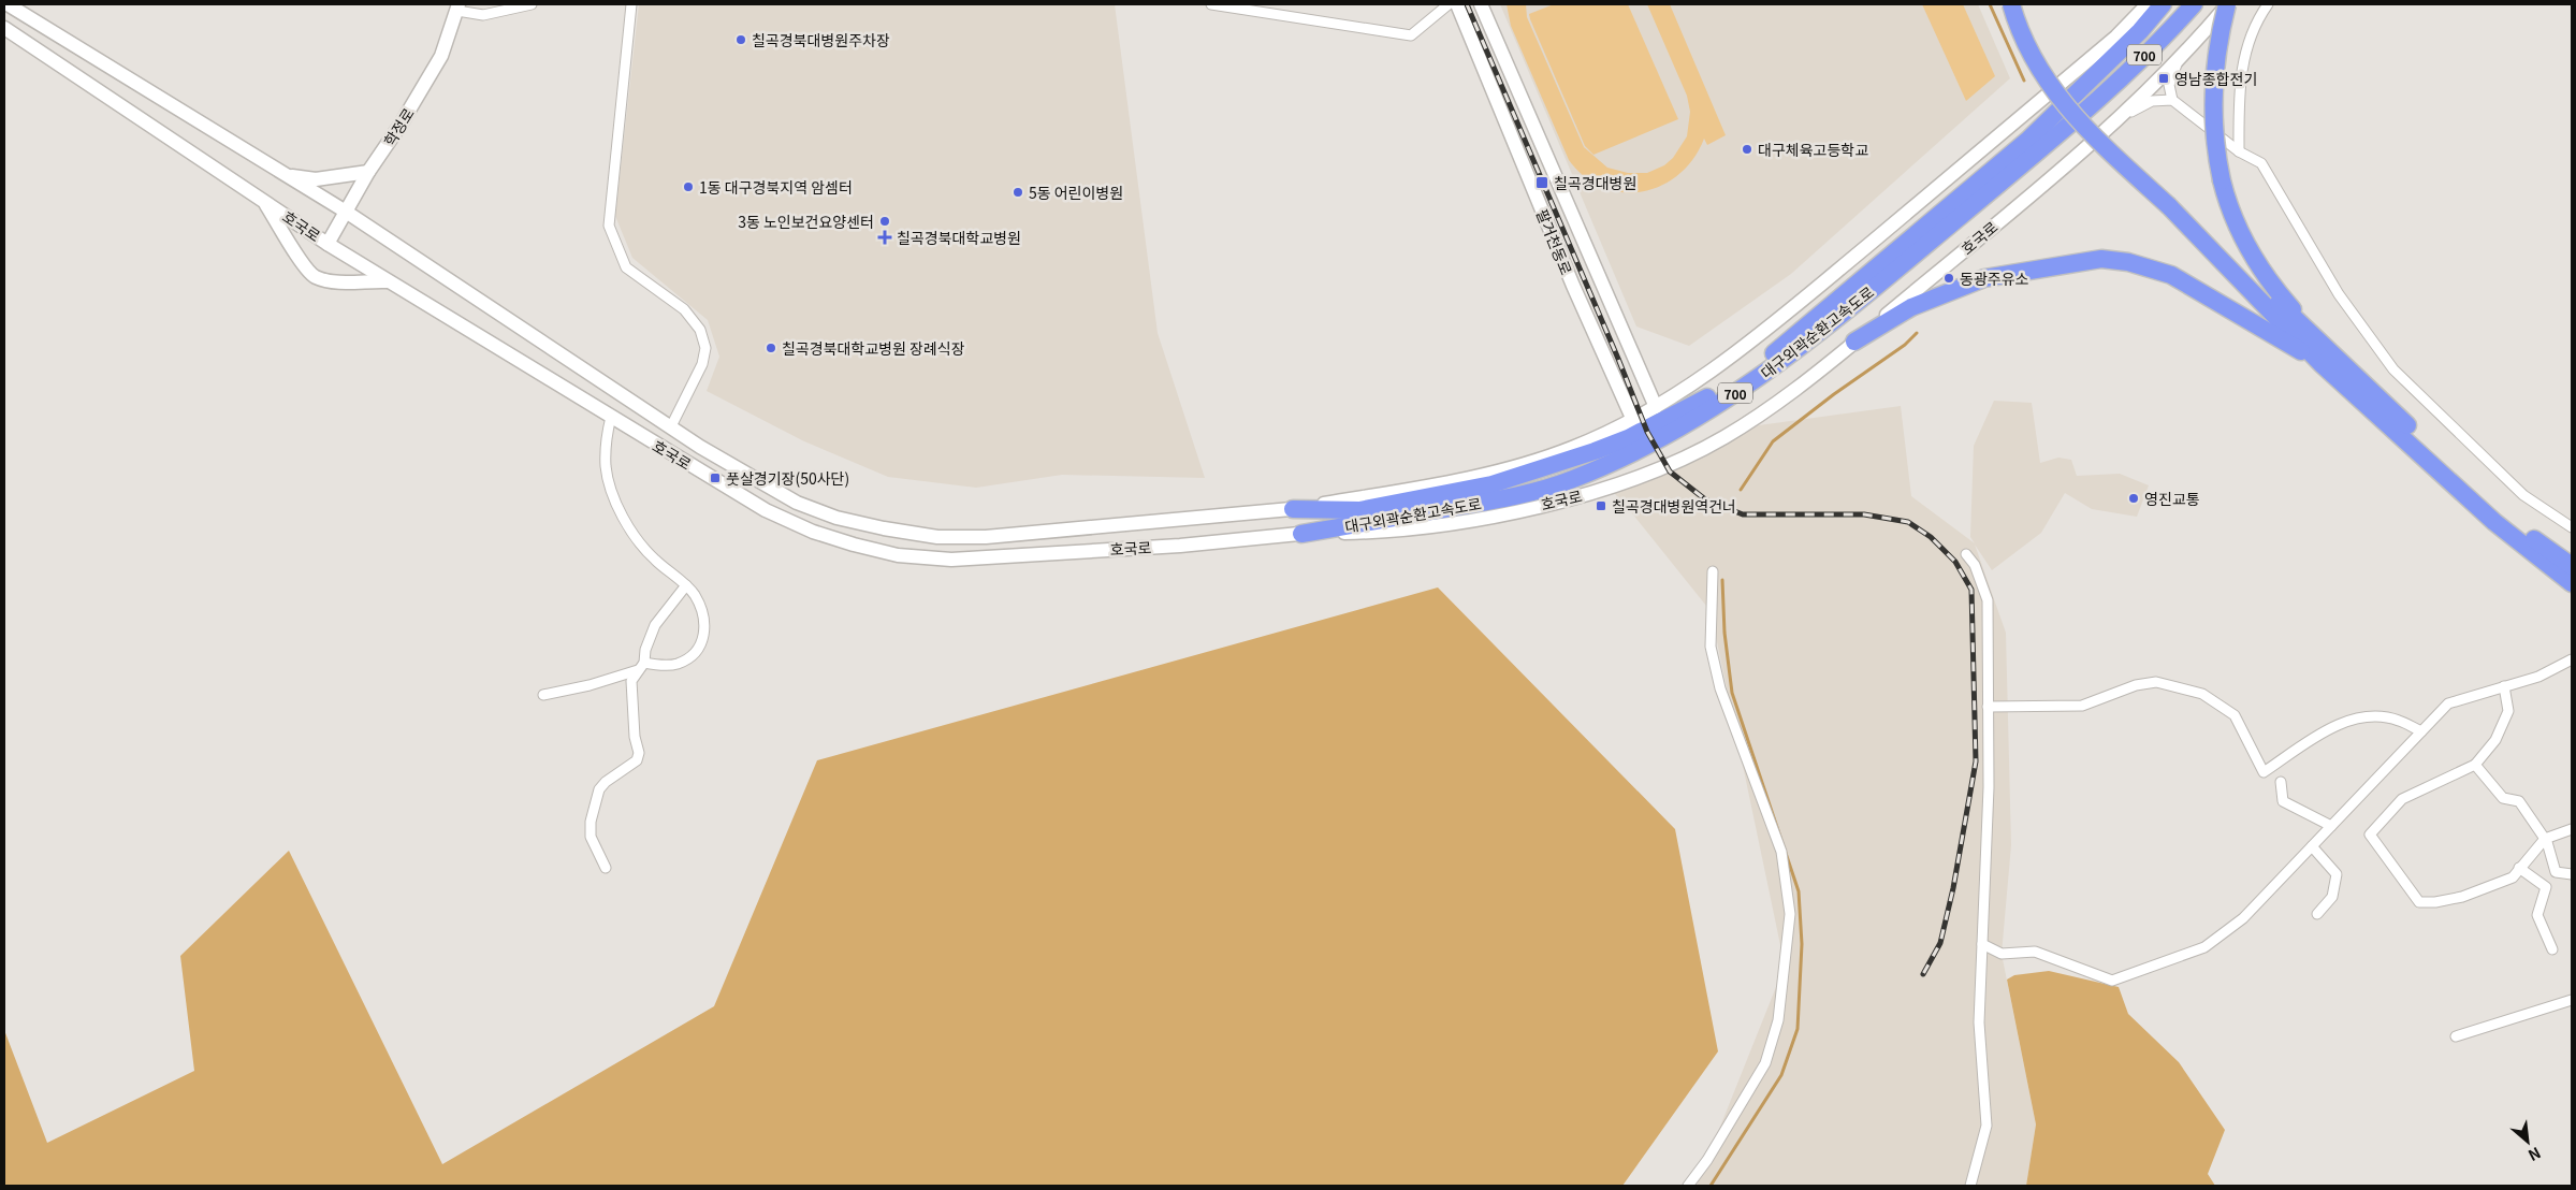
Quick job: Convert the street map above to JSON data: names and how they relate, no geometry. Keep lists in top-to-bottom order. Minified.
{"streets":{"highway":["700","대구외곽순환고속도로"],"main road":["학정로","호국로","팔거천동로"]},"crossings":[["학정로","호국로"],["호국로","팔거천동로"],["호국로","대구외곽순환고속도로"]],"places":{"other":["칠곡경북대병원주차장","대구체육고등학교","1동 대구경북지역 암셈터","5동 어린이병원","3동 노인보건요양센터","동광주유소","칠곡경북대학교병원 장례식장","영진교통"],"transit":["영남종합전기","칠곡경대병원","풋살경기장(50사단)","칠곡경대병원역건너"],"health":["칠곡경북대학교병원"]},"north":"bottom right"}
